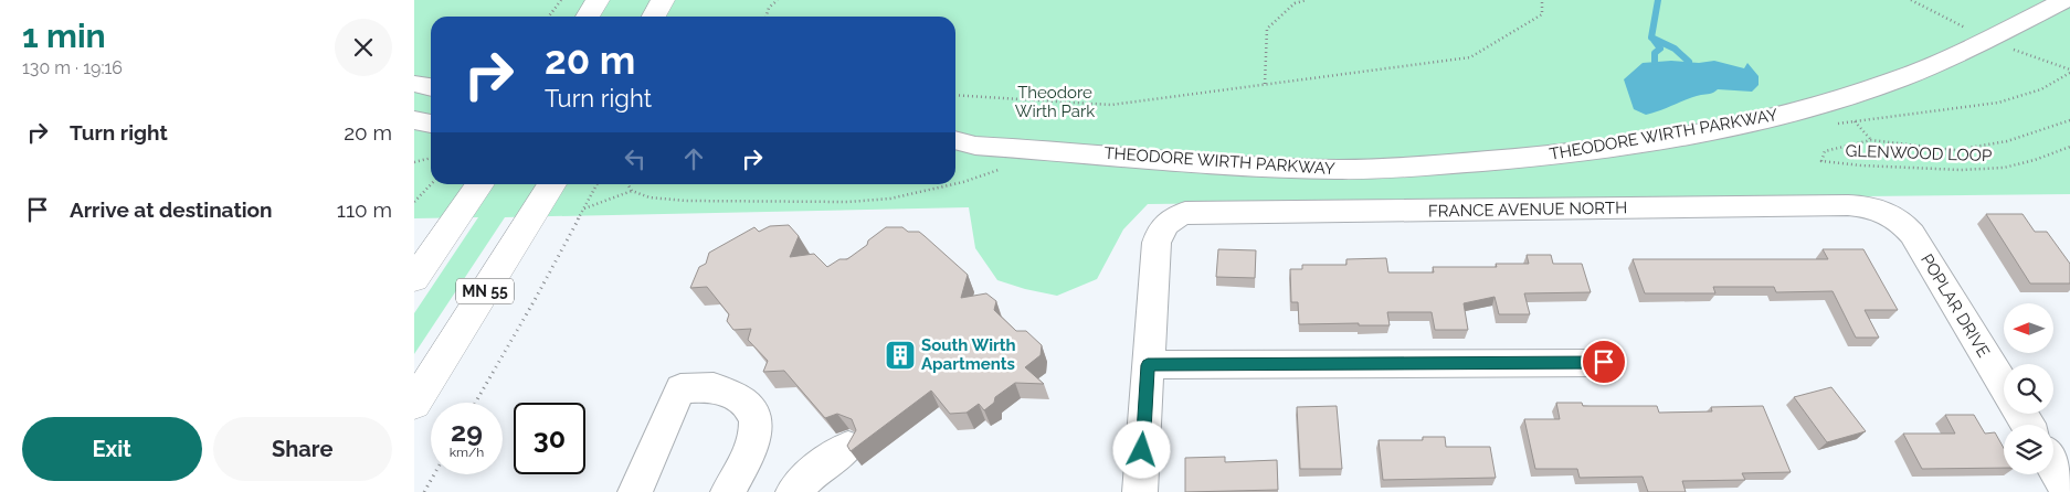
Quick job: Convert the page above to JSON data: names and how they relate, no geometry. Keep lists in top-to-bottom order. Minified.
{"streets":{"main road":["MN 55"],"street":["THEODORE WIRTH PARKWAY","FRANCE AVENUE NORTH","POPLAR DRIVE"],"path":["GLENWOOD LOOP"]},"crossings":[["FRANCE AVENUE NORTH","POPLAR DRIVE"]],"parks":["Theodore Wirth Park"],"places":{"building":["South Wirth Apartments"]},"north":"left","page":{"heading":["1 min","130 m · 19:16"],"turn":["20 m","Turn right"],"list":[{"name":"Turn right","value":"20 m"},{"name":"Arrive at destination","value":"110 m"}],"speed":"29 km/h","limit":"30","buttons":["Exit","Share"]}}
